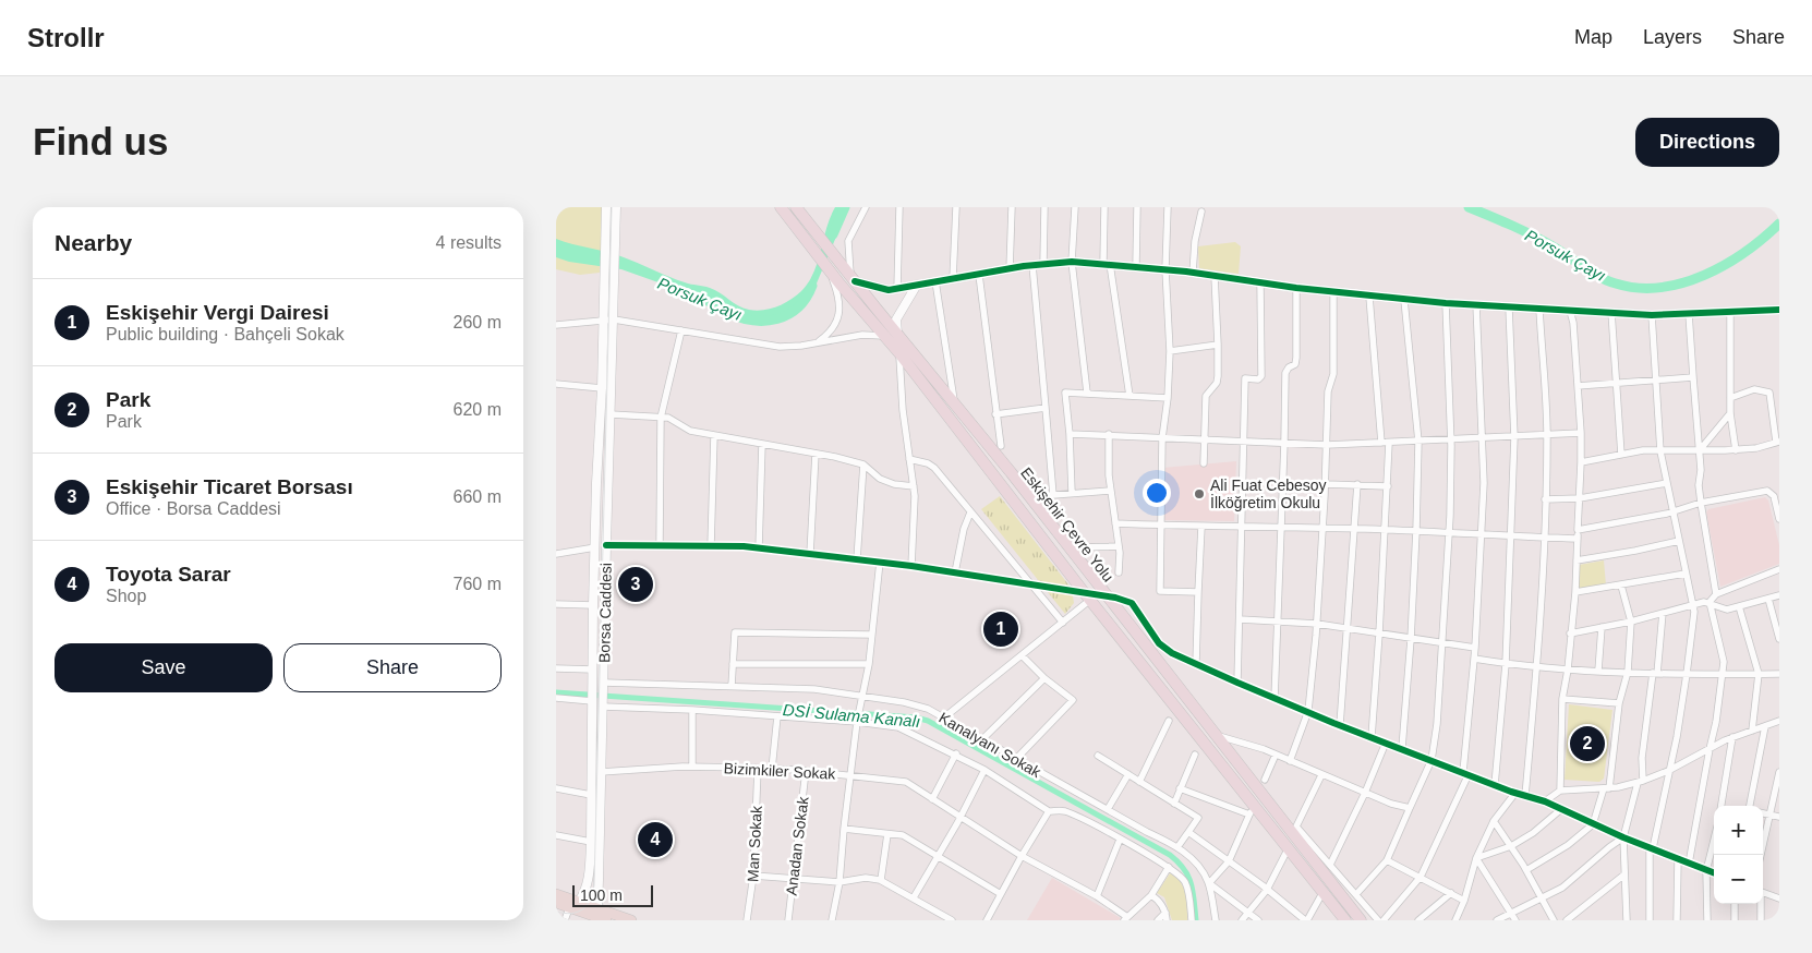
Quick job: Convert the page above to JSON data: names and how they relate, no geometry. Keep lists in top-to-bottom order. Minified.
{"streets":{"highway":["Eskişehir Çevre Yolu"],"main road":["Borsa Caddesi"],"street":["Kanalyanı Sokak","Bizimkiler Sokak","Man Sokak","Anadan Sokak"]},"crossings":[["Borsa Caddesi","Kanalyanı Sokak"],["Borsa Caddesi","Bizimkiler Sokak"],["Bizimkiler Sokak","Man Sokak"],["Bizimkiler Sokak","Anadan Sokak"]],"water":["Porsuk Çayı","DSİ Sulama Kanalı"],"places":["Ali Fuat Cebesoy İlköğretim Okulu"],"scale_bar":"100 m","page":{"header":"Strollr","nav":["Map","Layers","Share"],"buttons":["Directions",["Save","Share"]],"title":"Find us","heading":["Nearby","4 results"],"list":[{"mark":"1","name":"Eskişehir Vergi Dairesi","note":"Public building · Bahçeli Sokak","value":"260 m"},{"mark":"2","name":"Park","note":"Park","value":"620 m"},{"mark":"3","name":"Eskişehir Ticaret Borsası","note":"Office · Borsa Caddesi","value":"660 m"},{"mark":"4","name":"Toyota Sarar","note":"Shop","value":"760 m"}],"pins":["3","1","2","4"],"map_buttons":["+","−"],"scale":"100 m"}}
